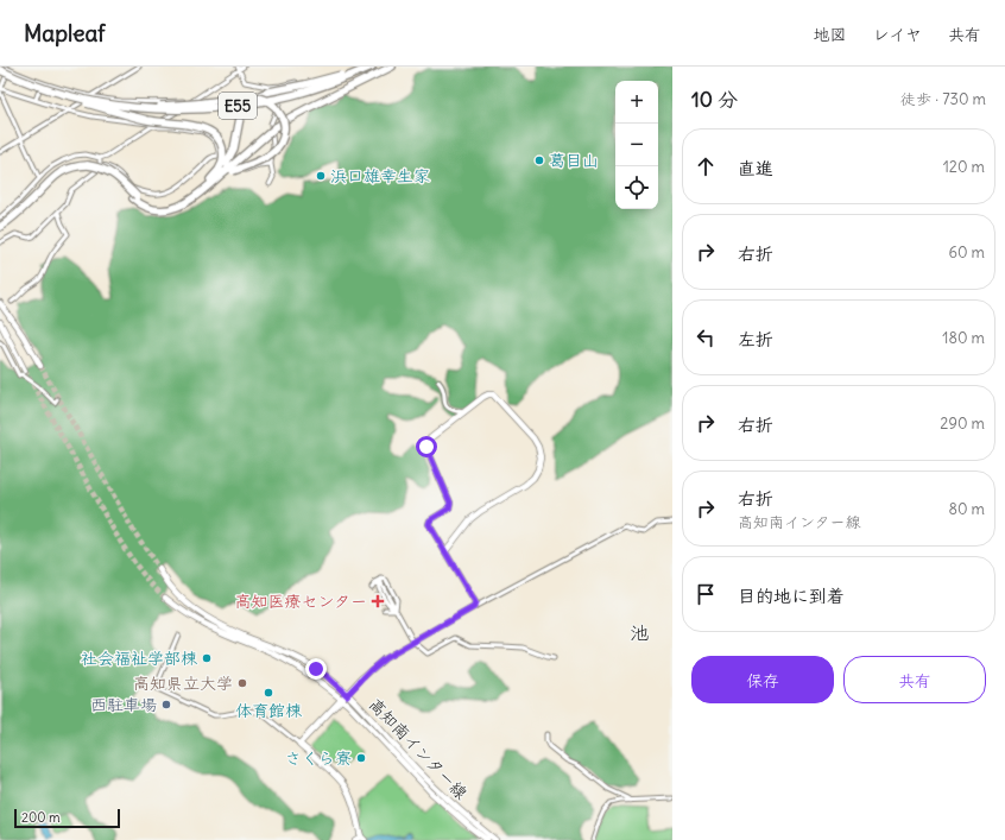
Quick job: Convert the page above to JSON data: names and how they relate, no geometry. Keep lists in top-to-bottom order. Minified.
{"streets":{"highway":["E55"],"main road":["高知南インター線"]},"districts":["池"],"places":{"other":["葛目山","浜口雄幸生家","社会福祉学部棟","高知県立大学","体育館棟","西駐車場","さくら寮"],"health":["高知医療センター"]},"scale_bar":"200 m","page":{"header":"Mapleaf","nav":["地図","レイヤ","共有"],"heading":["10 分","徒歩 · 730 m"],"map_buttons":["+","−"],"list":[["直進","120 m"],["右折","60 m"],["左折","180 m"],["右折","290 m"],["右折","高知南インター線","80 m"],"目的地に到着"],"buttons":["保存","共有"],"scale":"200 m"}}
